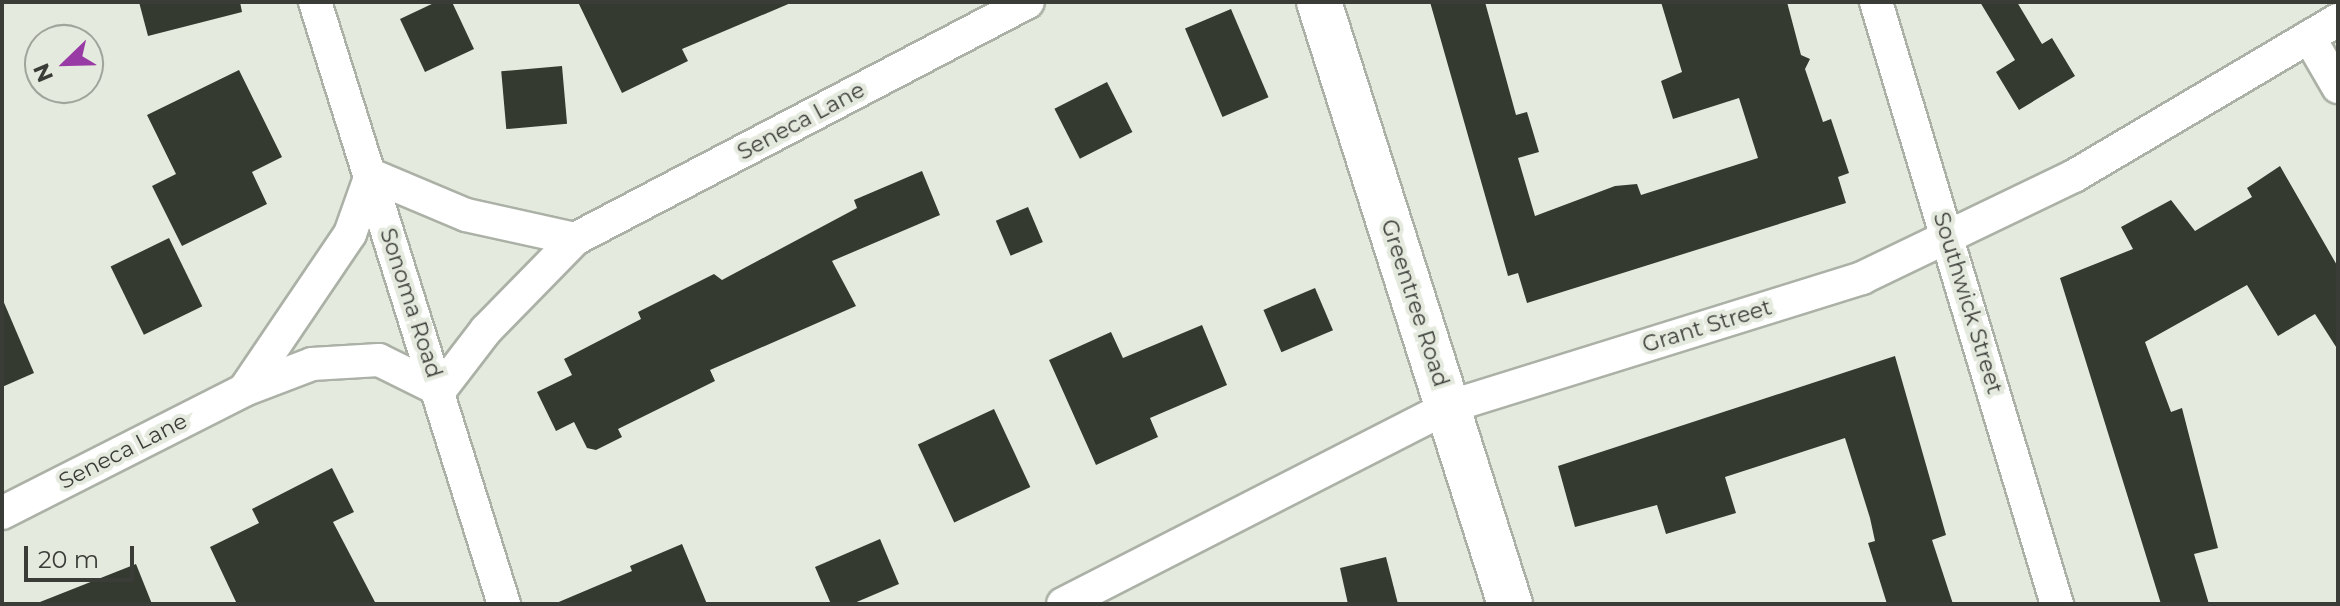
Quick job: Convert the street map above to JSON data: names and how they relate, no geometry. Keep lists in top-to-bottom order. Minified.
{"streets":{"street":["Seneca Lane","Sonoma Road","Greentree Road","Southwick Street","Grant Street"]},"crossings":[["Seneca Lane","Sonoma Road"],["Greentree Road","Grant Street"],["Southwick Street","Grant Street"]],"scale_bar":"20 m","north":"bottom left"}
